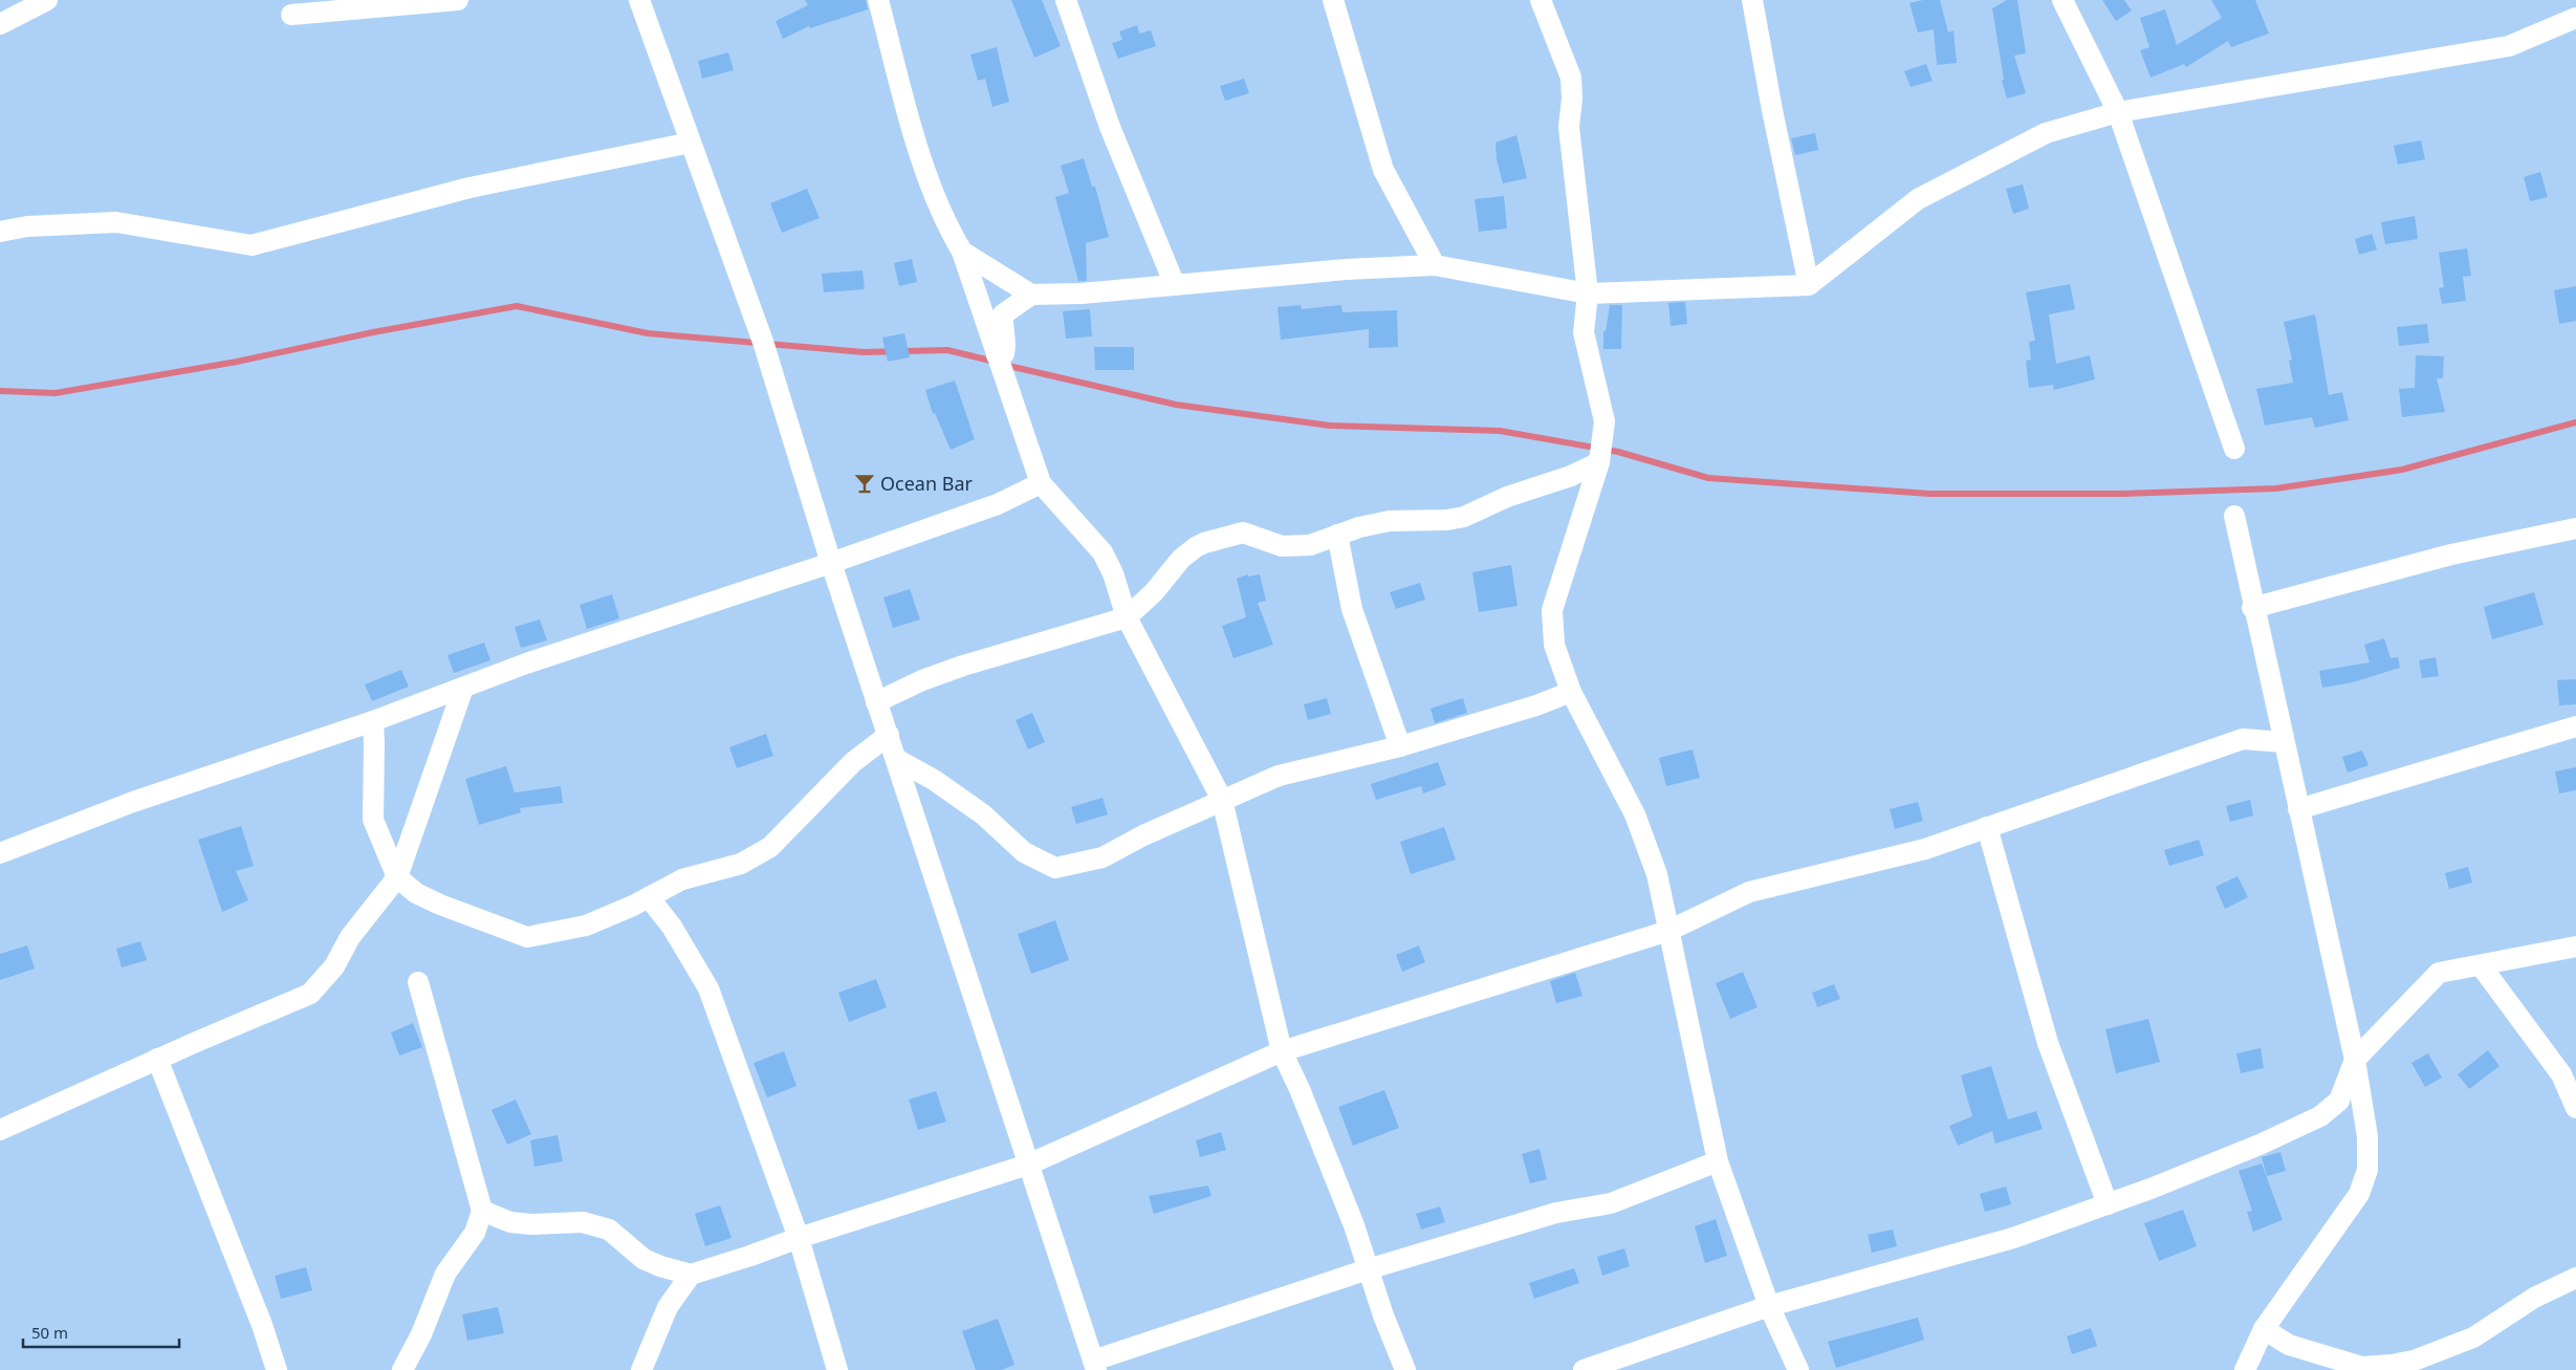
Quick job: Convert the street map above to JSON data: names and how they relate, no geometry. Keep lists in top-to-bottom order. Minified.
{"places":{"bar":["Ocean Bar"]},"scale_bar":"50 m"}
